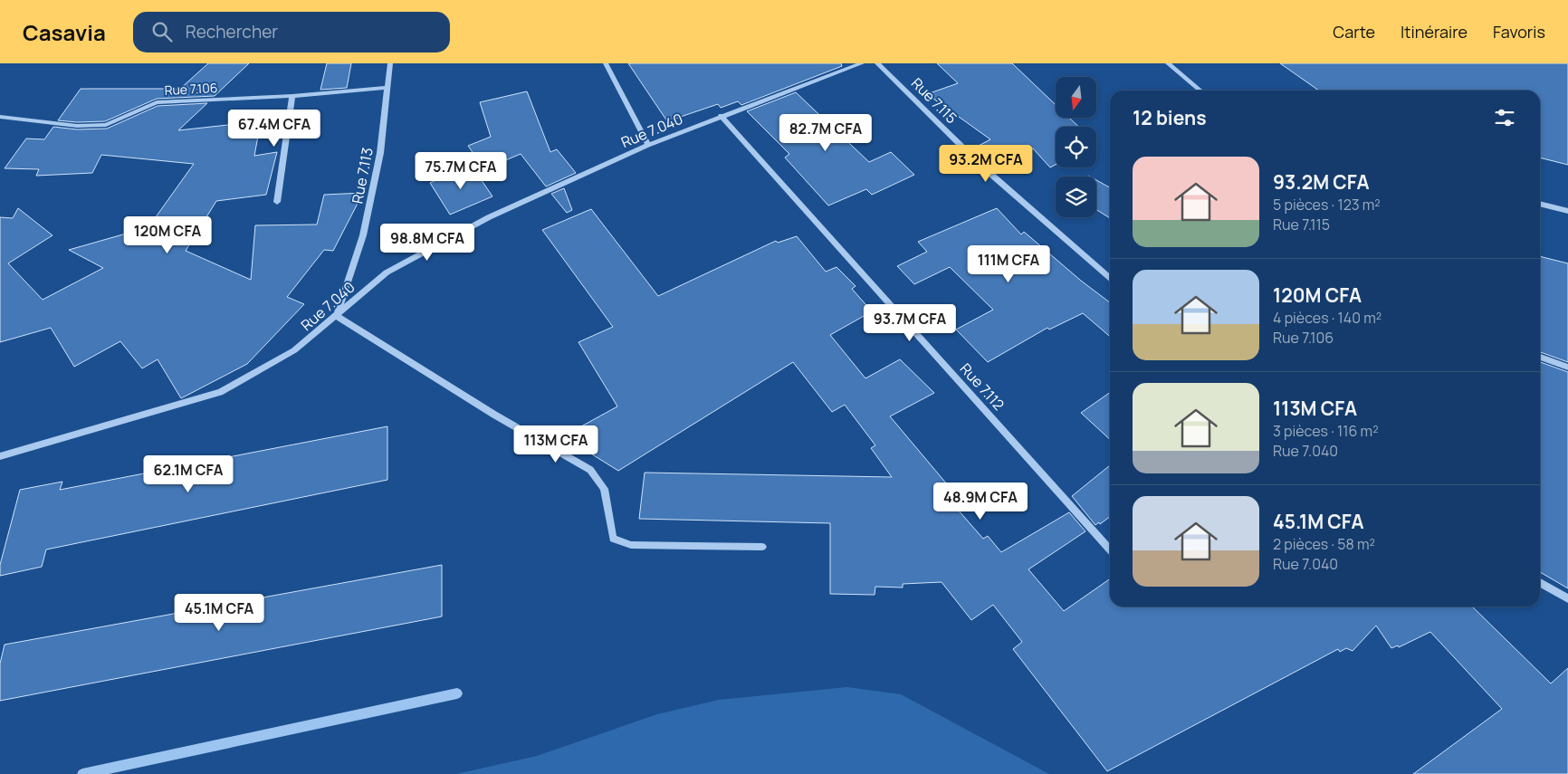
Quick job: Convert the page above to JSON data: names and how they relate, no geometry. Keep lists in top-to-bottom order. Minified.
{"streets":{"street":["Rue 7.106","Rue 7.115","Rue 7.040","Rue 7.113","Rue 7.112"]},"crossings":[["Rue 7.106","Rue 7.113"],["Rue 7.040","Rue 7.113"],["Rue 7.040","Rue 7.112"]],"north":"bottom","page":{"header":"Casavia","search":"Rechercher","nav":["Carte","Itinéraire","Favoris"],"heading":"12 biens","price":["67.4M CFA","82.7M CFA","93.2M CFA","75.7M CFA","120M CFA","98.8M CFA","111M CFA","93.7M CFA","113M CFA","62.1M CFA","48.9M CFA","45.1M CFA"],"list":[{"name":"93.2M CFA","note":"5 pièces · 123 m² · Rue 7.115"},{"name":"120M CFA","note":"4 pièces · 140 m² · Rue 7.106"},{"name":"113M CFA","note":"3 pièces · 116 m² · Rue 7.040"},{"name":"45.1M CFA","note":"2 pièces · 58 m² · Rue 7.040"}]}}
